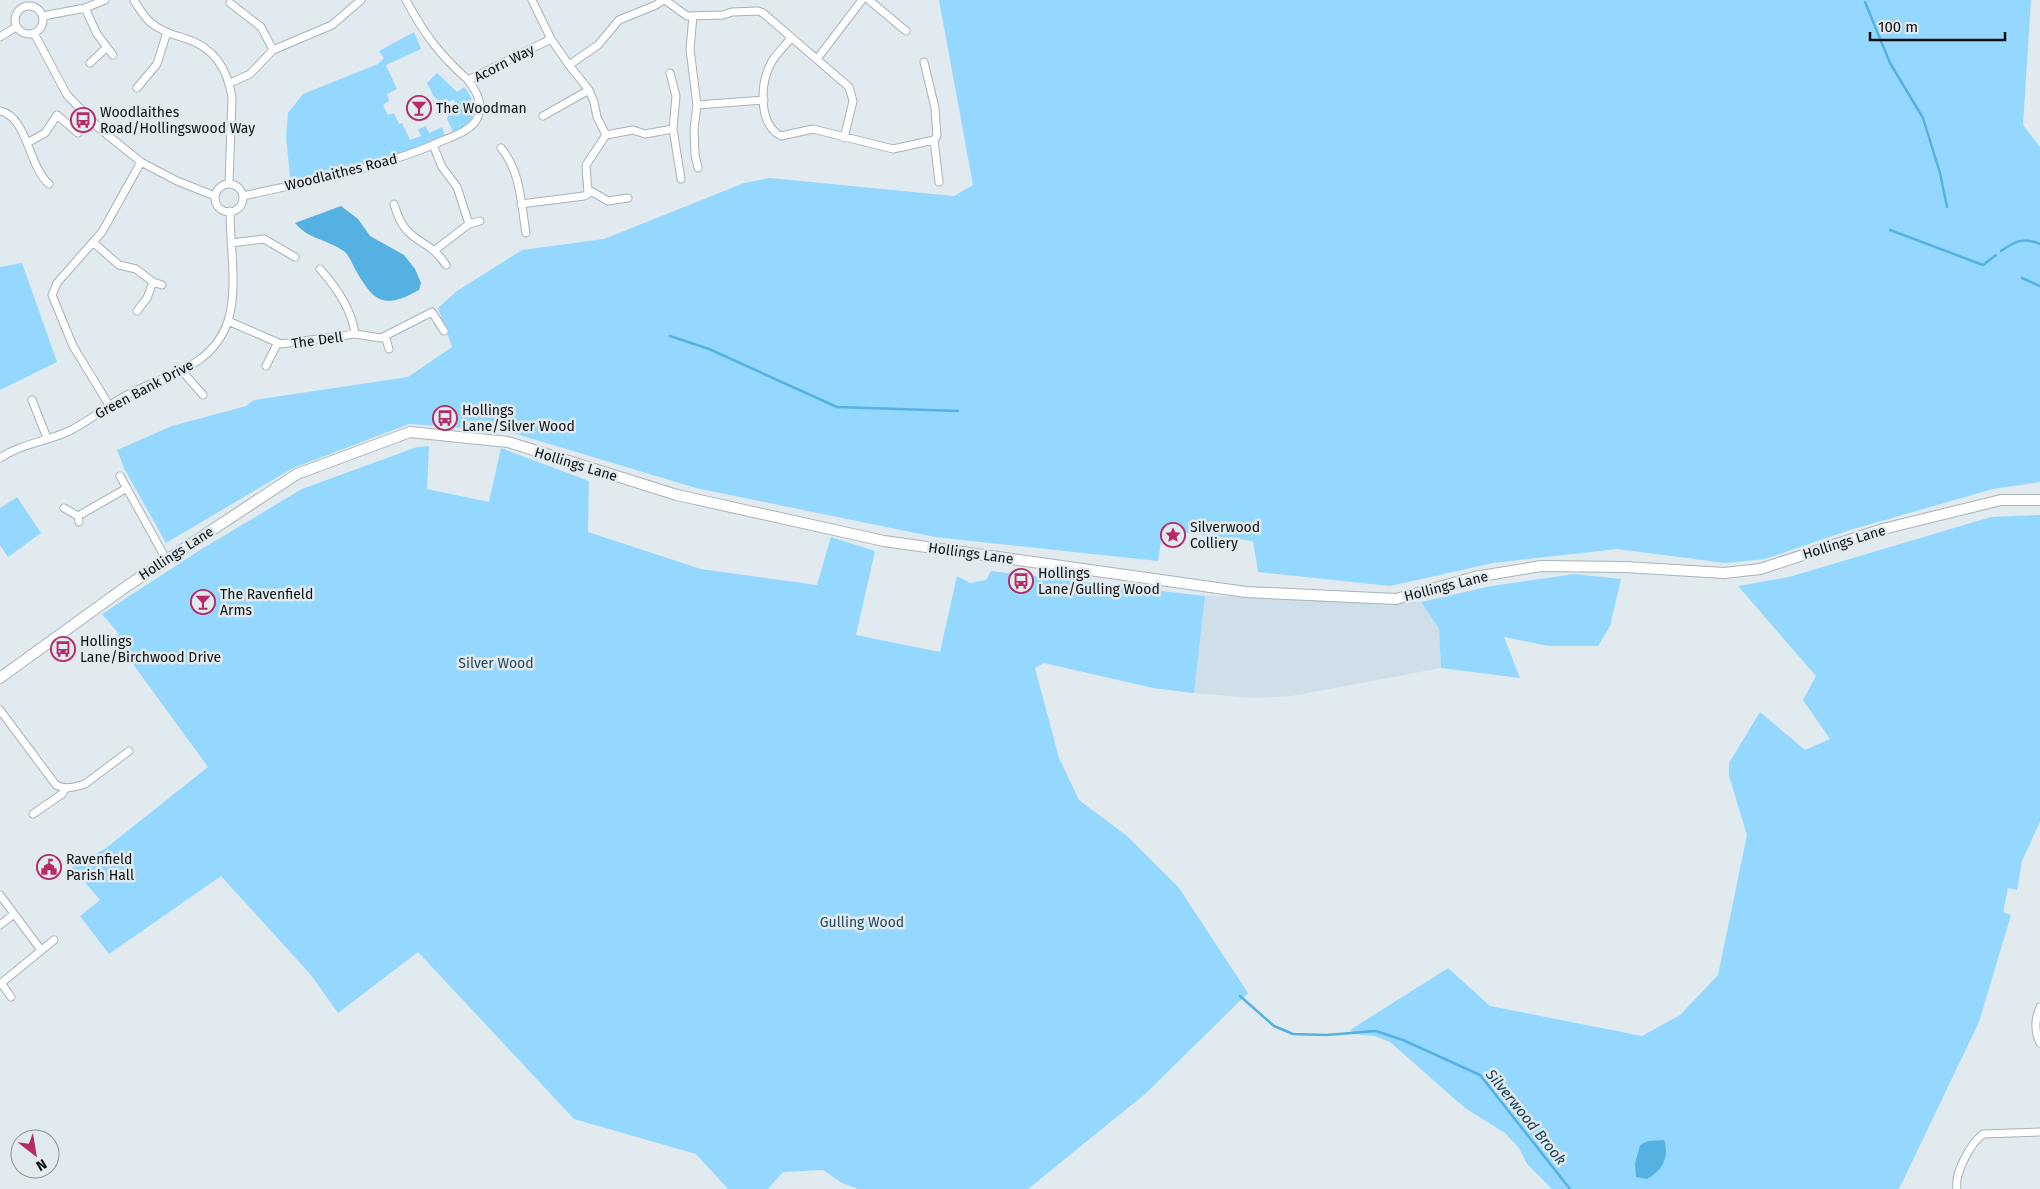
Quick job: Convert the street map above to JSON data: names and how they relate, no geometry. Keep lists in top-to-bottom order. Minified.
{"streets":{"street":["Acorn Way","Woodlaithes Road","The Dell","Green Bank Drive","Hollings Lane"]},"crossings":[["Acorn Way","Woodlaithes Road"],["Woodlaithes Road","Green Bank Drive"],["The Dell","Green Bank Drive"]],"water":["Silverwood Brook"],"parks":["Silver Wood","Gulling Wood"],"places":{"bar":["The Woodman","The Ravenfield Arms"],"bus stop":["Woodlaithes Road/Hollingswood Way","Hollings Lane/Silver Wood","Hollings Lane/Gulling Wood","Hollings Lane/Birchwood Drive"],"place":["Silverwood Colliery"],"public building":["Ravenfield Parish Hall"]},"scale_bar":"100 m","north":"bottom right"}
